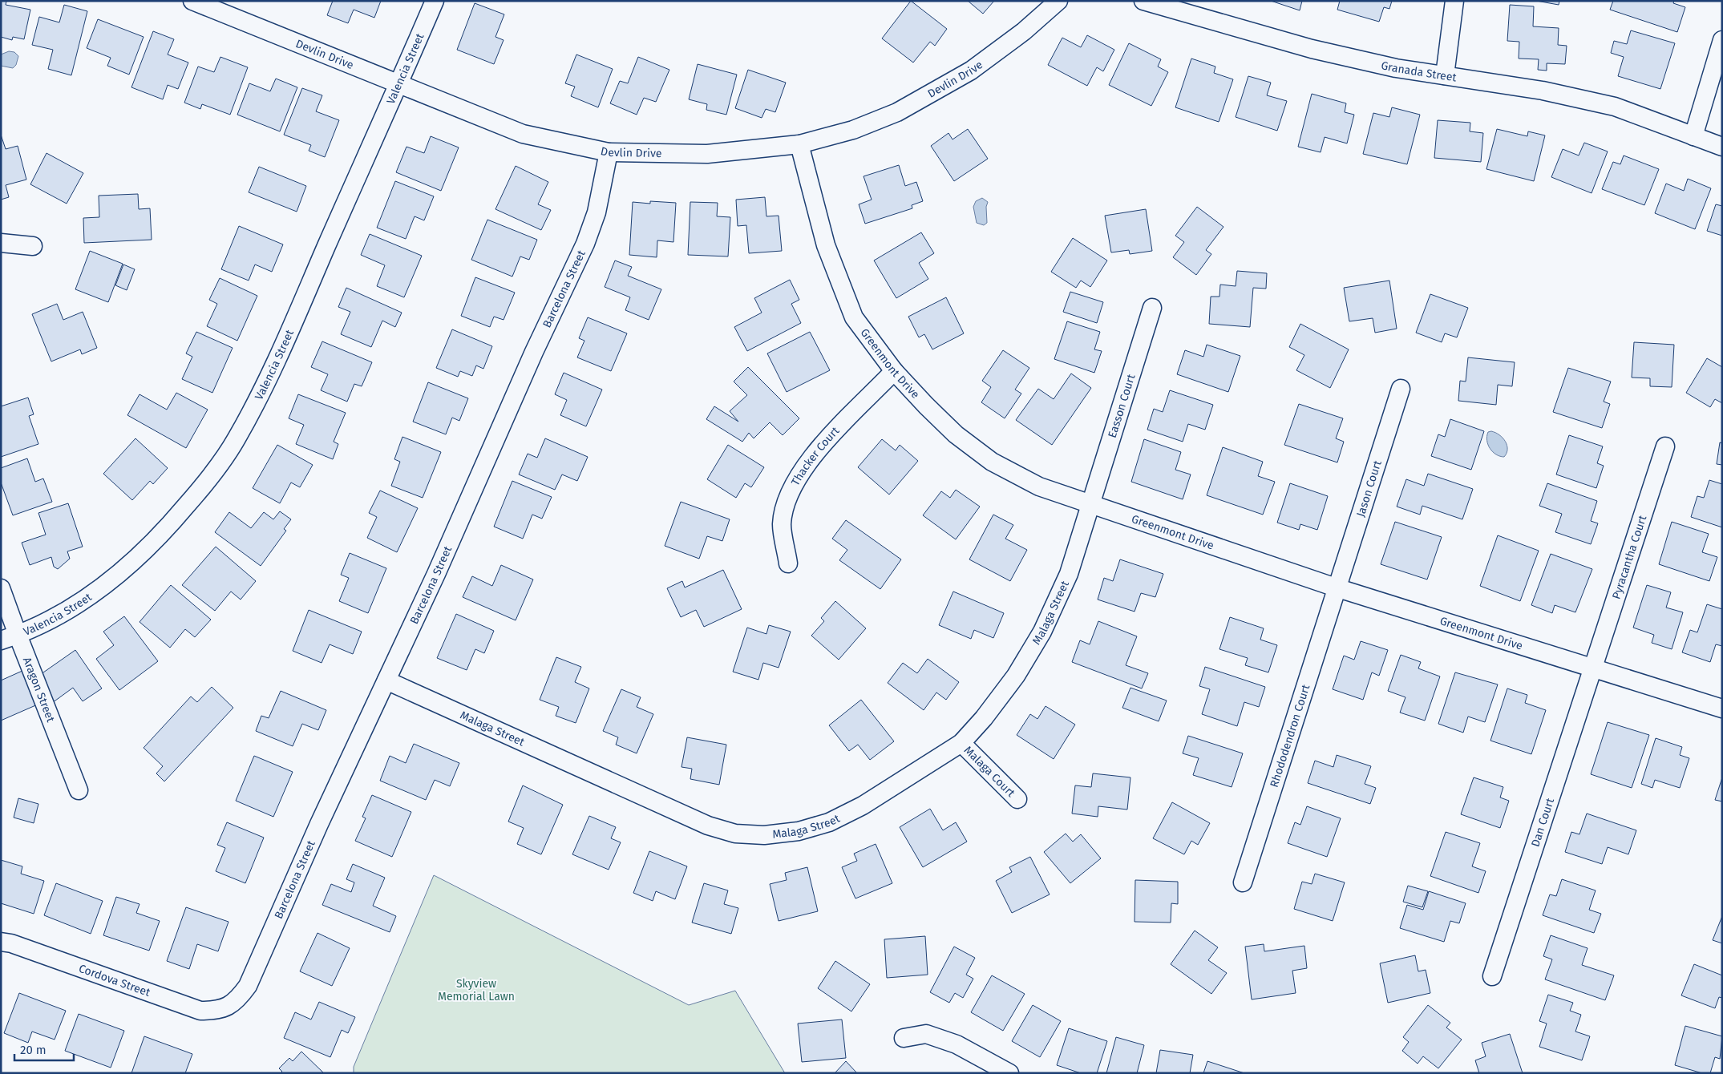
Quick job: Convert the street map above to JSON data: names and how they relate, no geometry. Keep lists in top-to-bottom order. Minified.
{"streets":{"street":["Devlin Drive","Valencia Street","Granada Street","Barcelona Street","Greenmont Drive","Easson Court","Thacker Court","Jason Court","Pyracantha Court","Malaga Street","Aragon Street","Rhododendron Court","Malaga Court","Dan Court","Cordova Street"]},"crossings":[["Devlin Drive","Valencia Street"],["Devlin Drive","Barcelona Street"],["Devlin Drive","Greenmont Drive"],["Valencia Street","Aragon Street"],["Barcelona Street","Malaga Street"],["Barcelona Street","Cordova Street"],["Greenmont Drive","Easson Court"],["Greenmont Drive","Thacker Court"],["Greenmont Drive","Jason Court"],["Greenmont Drive","Pyracantha Court"],["Greenmont Drive","Malaga Street"],["Greenmont Drive","Rhododendron Court"],["Greenmont Drive","Dan Court"],["Easson Court","Malaga Street"],["Jason Court","Rhododendron Court"],["Pyracantha Court","Dan Court"],["Malaga Street","Malaga Court"]],"parks":["Skyview Memorial Lawn"],"scale_bar":"20 m"}
